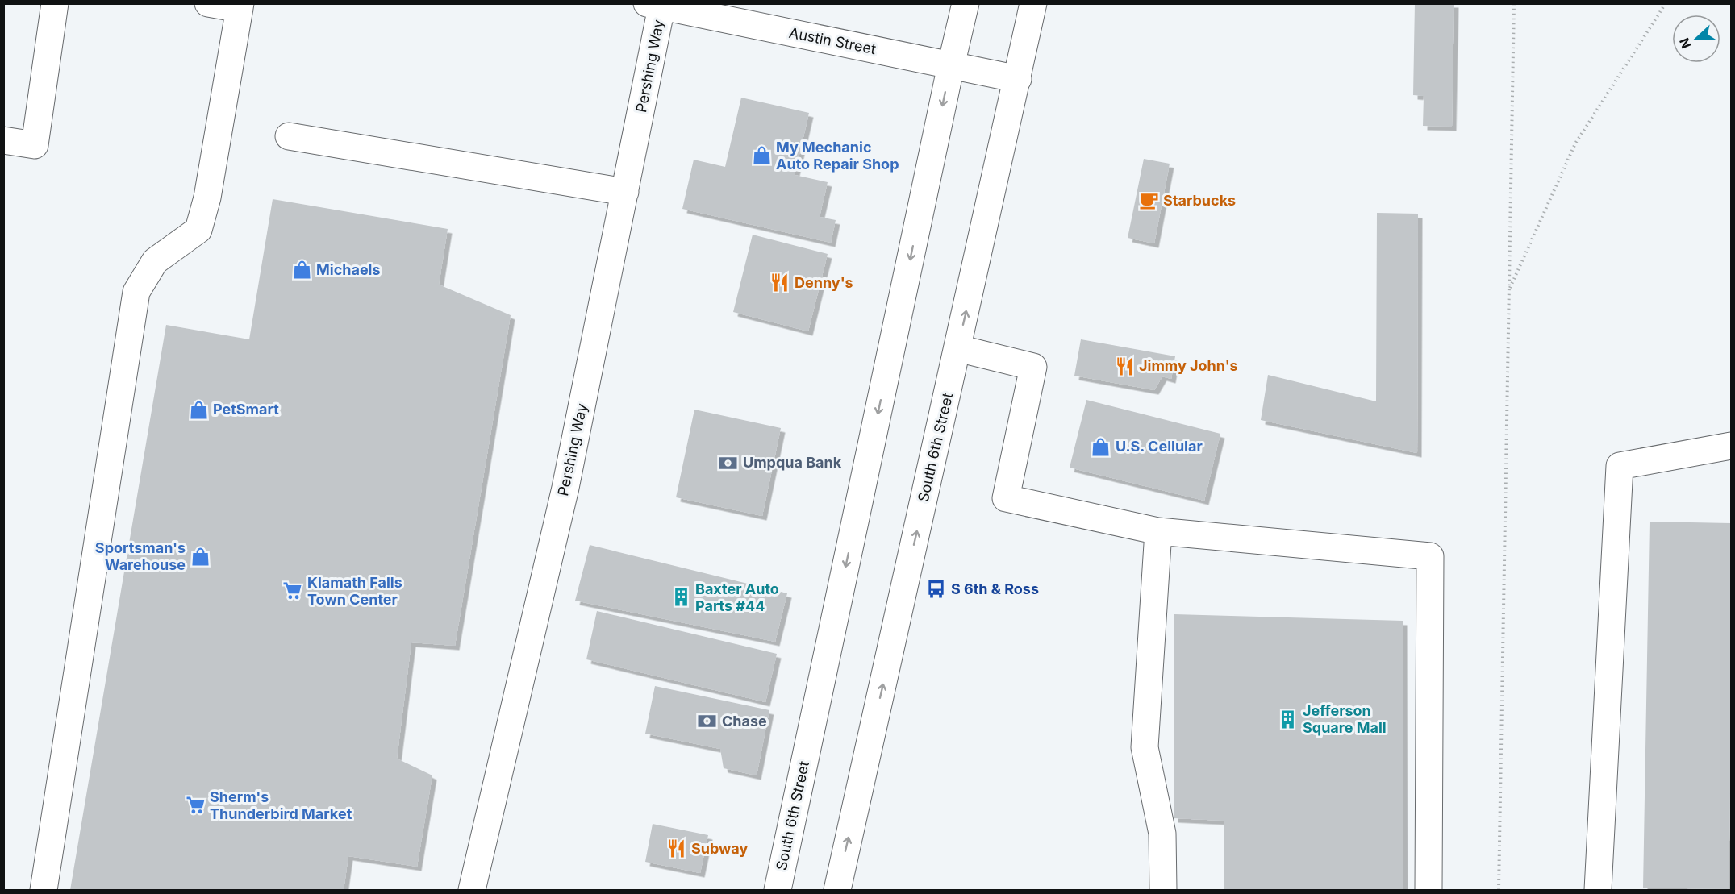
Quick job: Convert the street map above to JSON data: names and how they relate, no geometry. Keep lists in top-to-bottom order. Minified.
{"streets":{"main road":["Austin Street","Pershing Way","South 6th Street"]},"crossings":[["Austin Street","Pershing Way"],["Austin Street","South 6th Street"]],"places":{"shop":["My Mechanic Auto Repair Shop","Michaels","PetSmart","U.S. Cellular","Sportsman's Warehouse"],"cafe":["Starbucks"],"restaurant":["Denny's","Jimmy John's","Subway"],"bank":["Umpqua Bank","Chase"],"bus stop":["S 6th & Ross"],"supermarket":["Klamath Falls Town Center","Sherm's Thunderbird Market"],"building":["Baxter Auto Parts #44","Jefferson Square Mall"]},"north":"left"}
